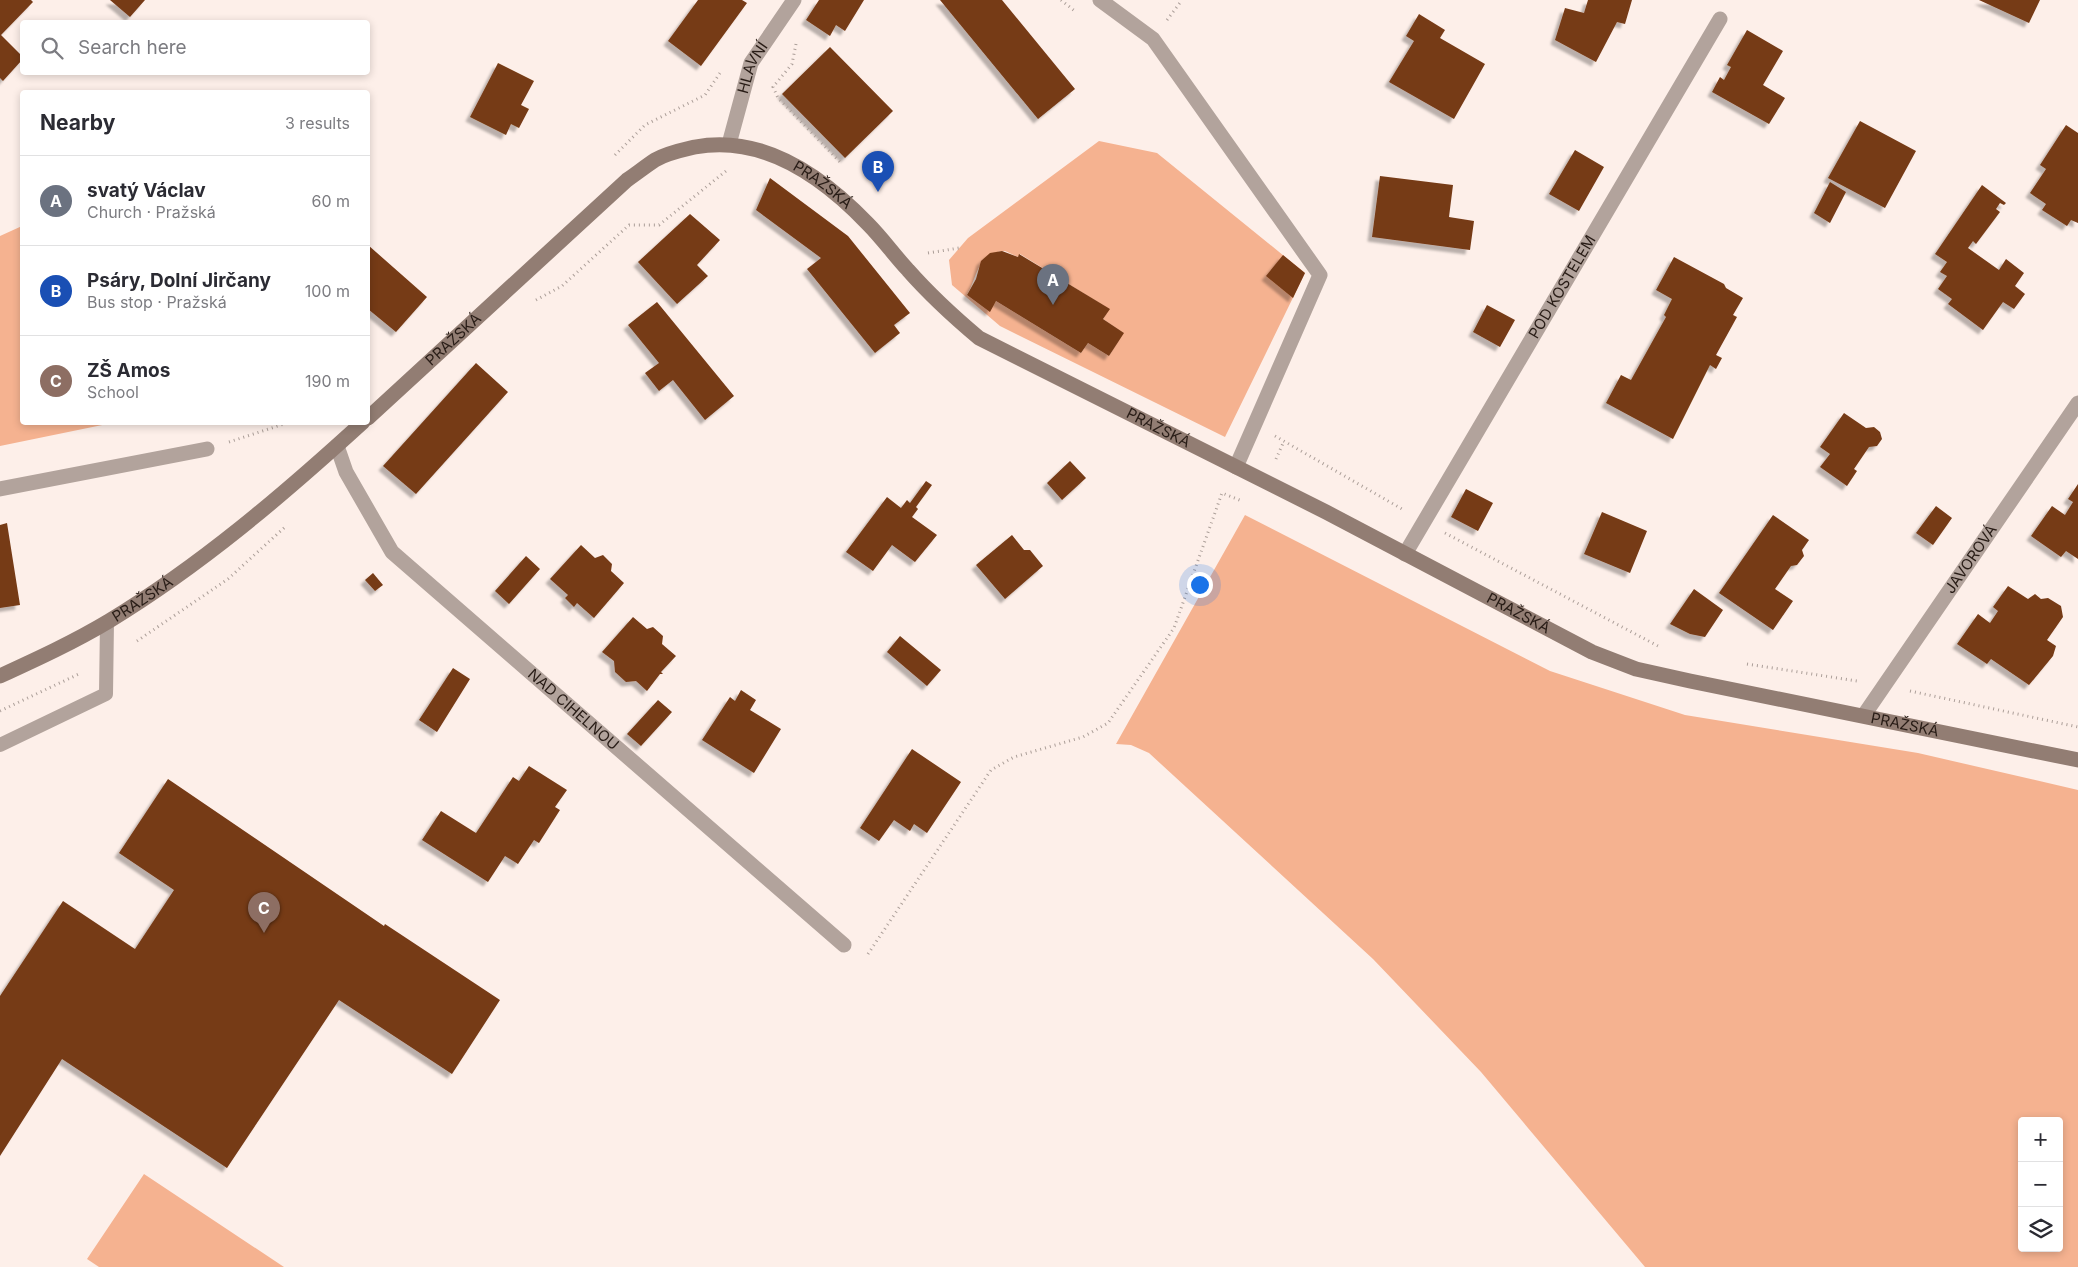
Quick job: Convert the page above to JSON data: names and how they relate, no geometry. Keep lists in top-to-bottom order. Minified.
{"streets":{"main road":["PRAŽSKÁ"],"street":["HLAVNÍ","POD KOSTELEM","JAVOROVÁ","NAD CIHELNOU"]},"crossings":[["HLAVNÍ","PRAŽSKÁ"],["PRAŽSKÁ","POD KOSTELEM"],["PRAŽSKÁ","JAVOROVÁ"],["PRAŽSKÁ","NAD CIHELNOU"]],"page":{"search":"Search here","heading":["Nearby","3 results"],"pins":["B","A","C"],"list":[{"mark":"A","name":"svatý Václav","note":"Church · Pražská","value":"60 m"},{"mark":"B","name":"Psáry, Dolní Jirčany","note":"Bus stop · Pražská","value":"100 m"},{"mark":"C","name":"ZŠ Amos","note":"School","value":"190 m"}],"map_buttons":["+","−"]}}
